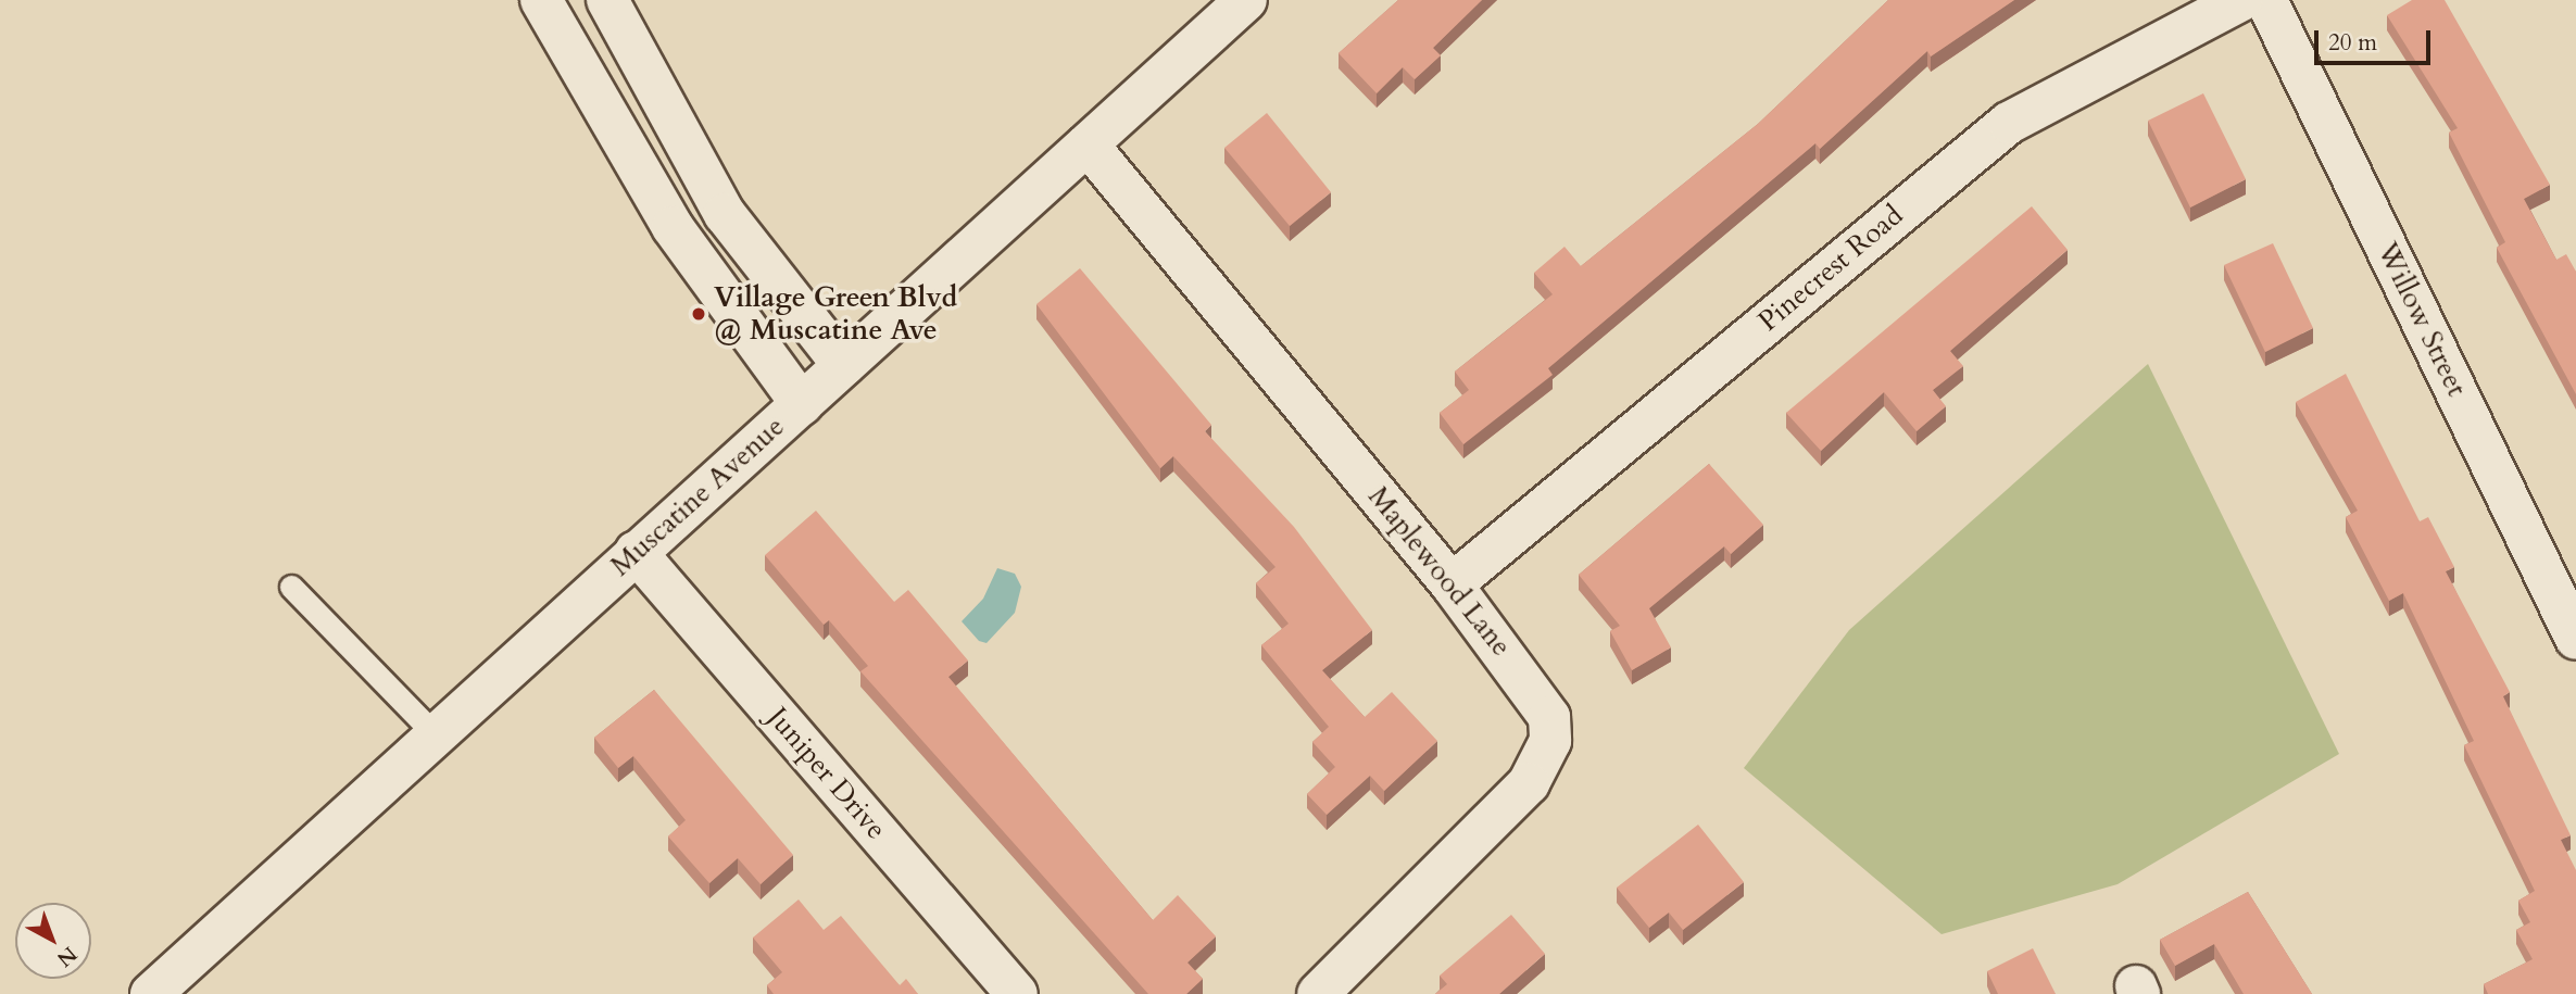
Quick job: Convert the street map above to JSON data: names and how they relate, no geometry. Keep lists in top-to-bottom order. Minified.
{"streets":{"street":["Pinecrest Road","Willow Street","Muscatine Avenue","Maplewood Lane","Juniper Drive"]},"crossings":[["Pinecrest Road","Maplewood Lane"],["Muscatine Avenue","Maplewood Lane"],["Muscatine Avenue","Juniper Drive"]],"places":["Village Green Blvd @ Muscatine Ave"],"scale_bar":"20 m","north":"bottom right"}
